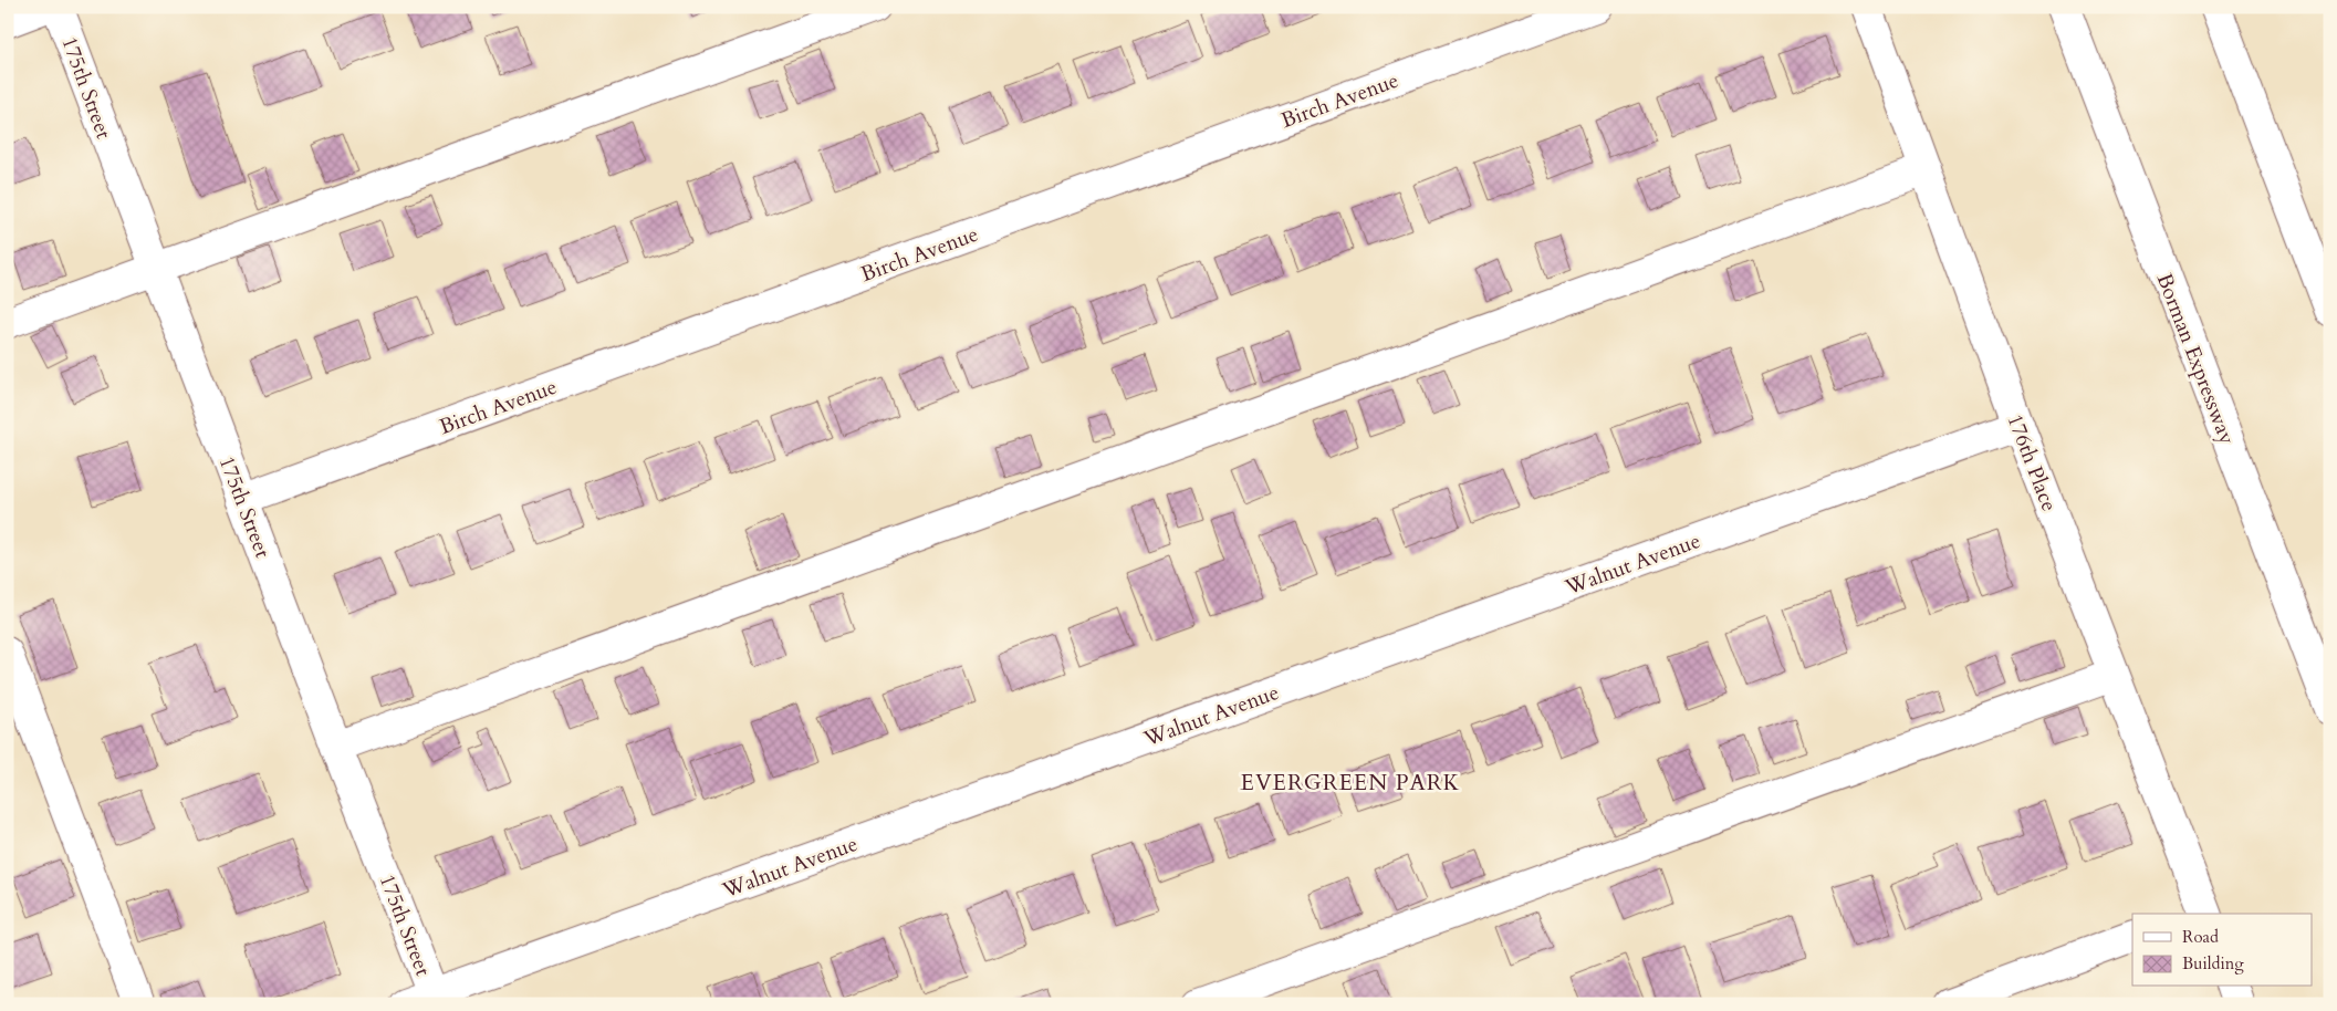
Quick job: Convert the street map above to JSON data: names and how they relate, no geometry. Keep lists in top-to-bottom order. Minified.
{"streets":{"main road":["175th Street","Birch Avenue","Borman Expressway","176th Place","Walnut Avenue"]},"crossings":[["175th Street","Birch Avenue"],["175th Street","Walnut Avenue"],["176th Place","Walnut Avenue"]],"districts":["EVERGREEN PARK"],"legend":["Road","Building"]}
